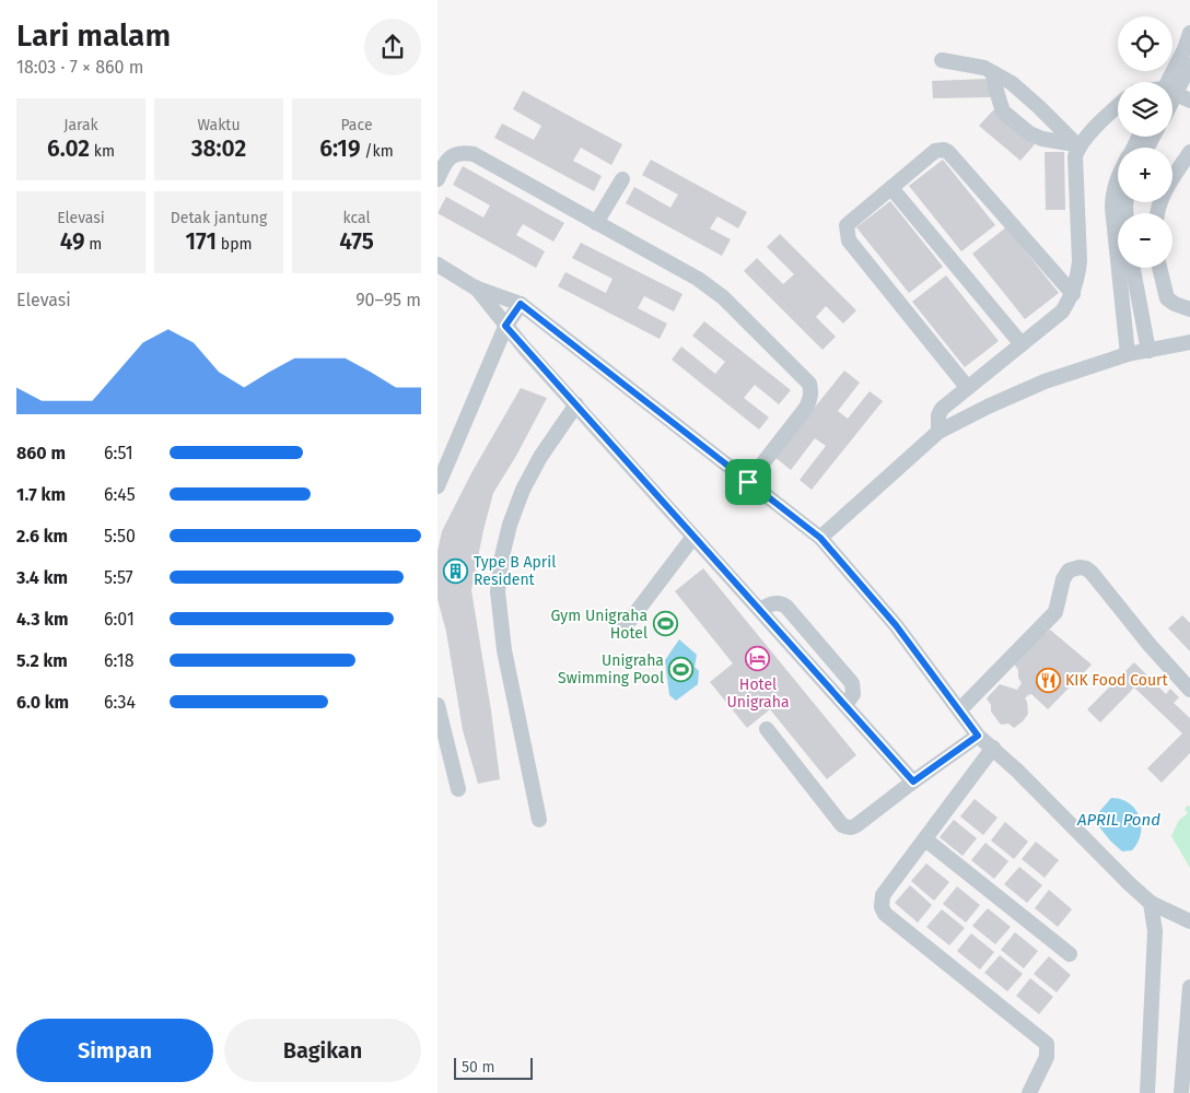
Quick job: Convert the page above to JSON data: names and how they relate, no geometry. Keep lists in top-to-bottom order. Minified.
{"water":["APRIL Pond"],"places":{"building":["Type B April Resident"],"sports":["Gym Unigraha Hotel","Unigraha Swimming Pool"],"hotel":["Hotel Unigraha"],"restaurant":["KIK Food Court"]},"scale_bar":"50 m","page":{"heading":["Lari malam","18:03 · 7 × 860 m"],"map_buttons":["+","−"],"stats":[["Jarak","6.02 km"],["Waktu","38:02"],["Pace","6:19 /km"],["Elevasi","49 m"],["Detak jantung","171 bpm"],["kcal","475"]],"chart":["Elevasi","90–95 m"],"list":[{"name":"860 m","note":"6:51"},{"name":"1.7 km","note":"6:45"},{"name":"2.6 km","note":"5:50"},{"name":"3.4 km","note":"5:57"},{"name":"4.3 km","note":"6:01"},{"name":"5.2 km","note":"6:18"},{"name":"6.0 km","note":"6:34"}],"buttons":["Simpan","Bagikan"],"scale":"50 m"}}
